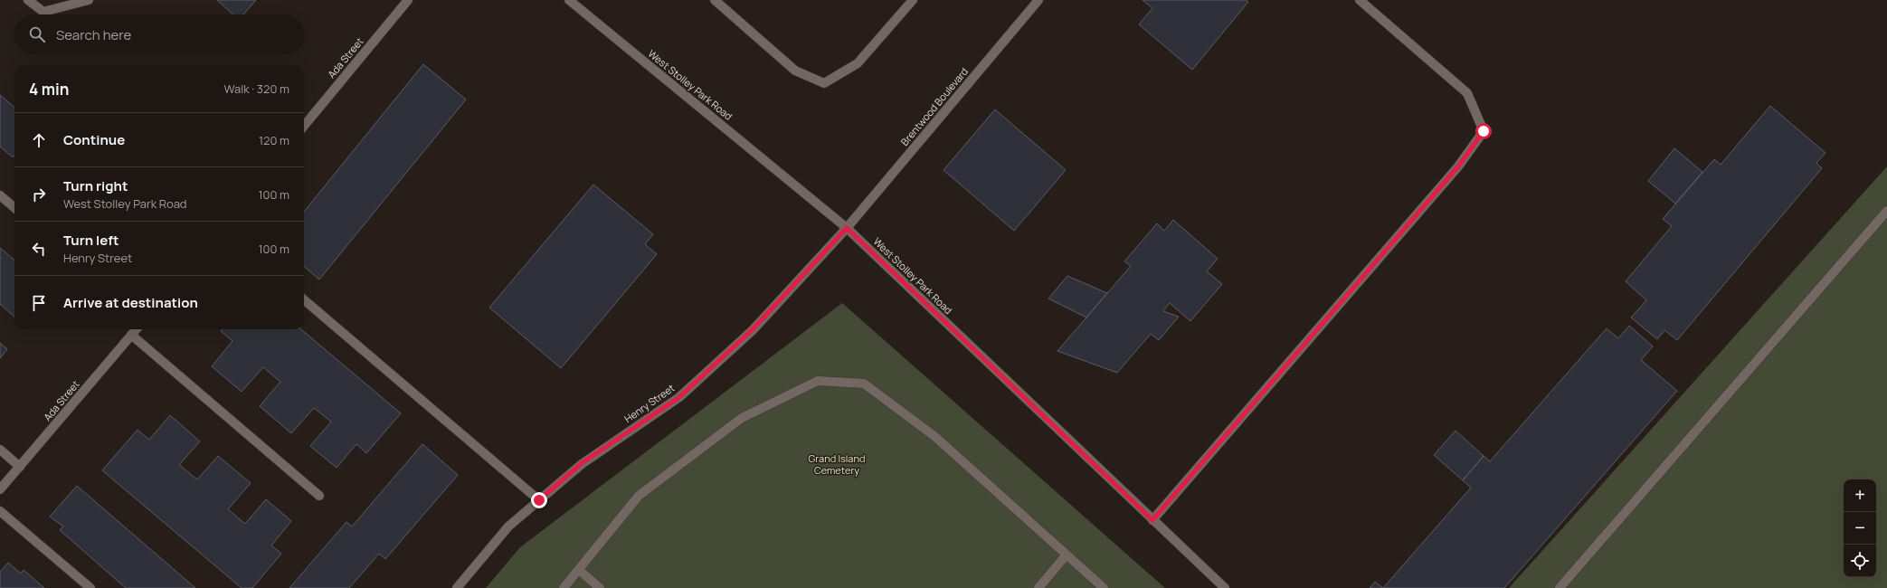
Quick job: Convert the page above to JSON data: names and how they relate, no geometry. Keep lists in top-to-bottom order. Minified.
{"streets":{"street":["Ada Street","West Stolley Park Road","Brentwood Boulevard","Henry Street"]},"crossings":[["West Stolley Park Road","Brentwood Boulevard"],["West Stolley Park Road","Henry Street"],["Brentwood Boulevard","Henry Street"]],"parks":["Grand Island Cemetery"],"page":{"search":"Search here","heading":["4 min","Walk · 320 m"],"list":[["Continue","120 m"],["Turn right","West Stolley Park Road","100 m"],["Turn left","Henry Street","100 m"],"Arrive at destination"],"map_buttons":["+","−"]}}
